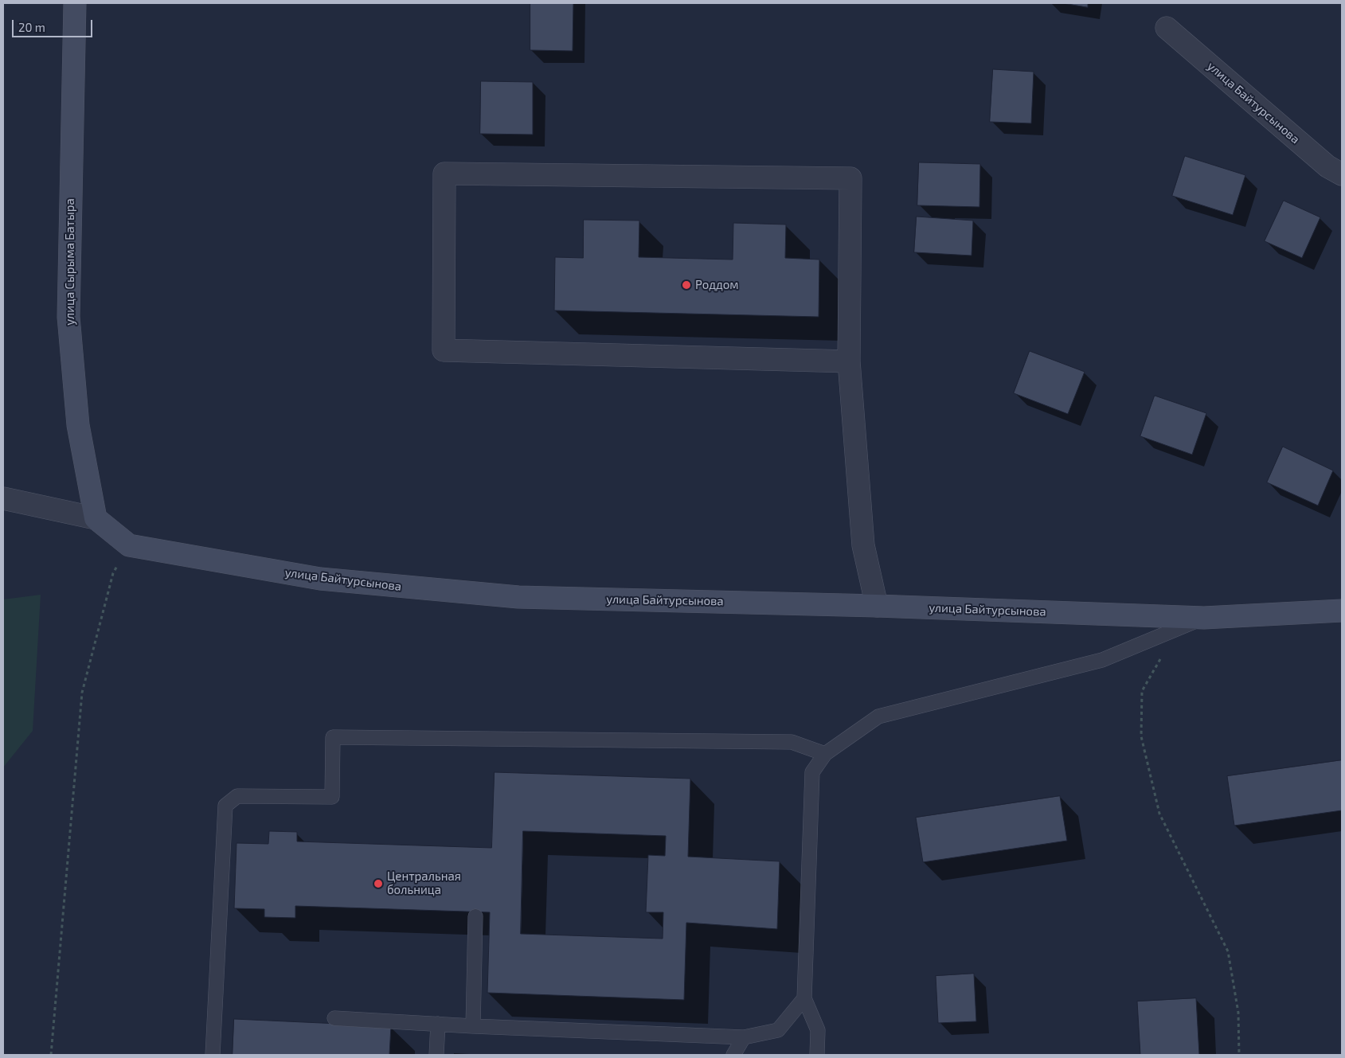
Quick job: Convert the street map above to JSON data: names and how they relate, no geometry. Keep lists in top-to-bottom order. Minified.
{"streets":{"street":["улица Байтурсынова","улица Сырыма Батыра"]},"crossings":[["улица Байтурсынова","улица Сырыма Батыра"]],"places":["Роддом","Центральная больница"],"scale_bar":"20 m"}
